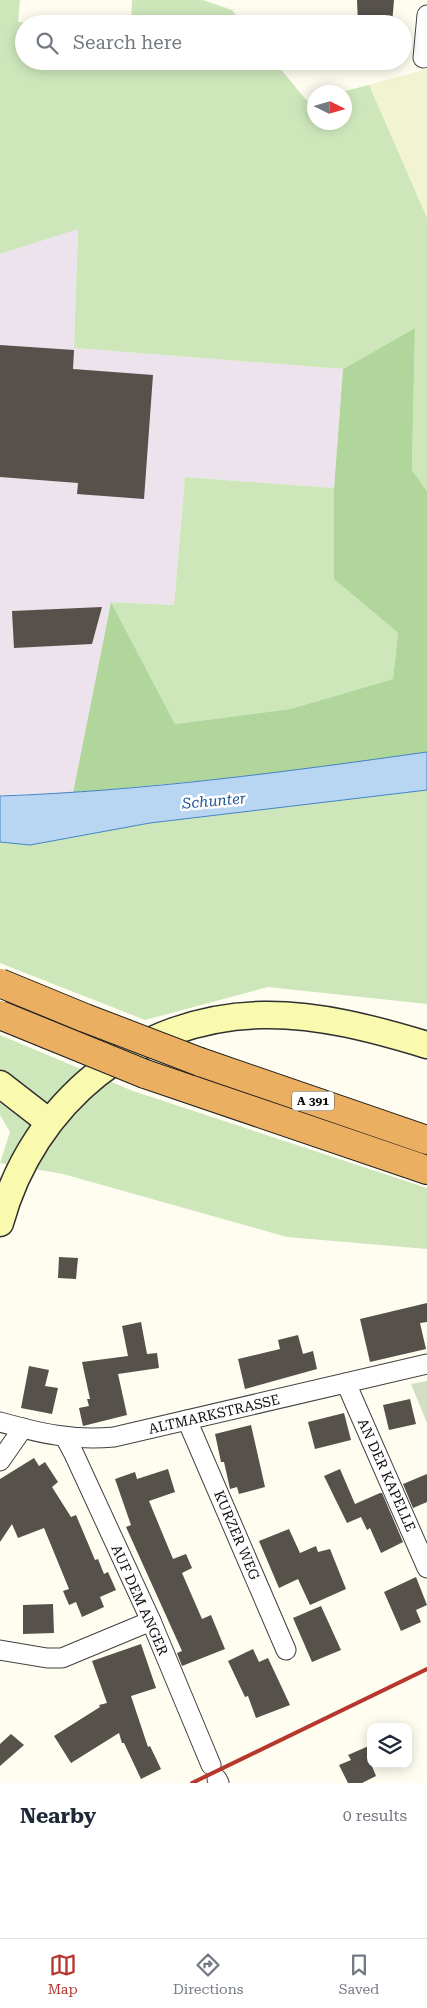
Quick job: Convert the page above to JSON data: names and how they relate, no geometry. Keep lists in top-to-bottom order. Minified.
{"streets":{"highway":["A 391"],"street":["ALTMARKSTRASSE","AN DER KAPELLE","KURZER WEG","AUF DEM ANGER"]},"crossings":[["ALTMARKSTRASSE","AN DER KAPELLE"],["ALTMARKSTRASSE","KURZER WEG"],["ALTMARKSTRASSE","AUF DEM ANGER"]],"water":["Schunter"],"north":"right","page":{"search":"Search here","heading":["Nearby","0 results"],"nav":["Map","Directions","Saved"]}}
